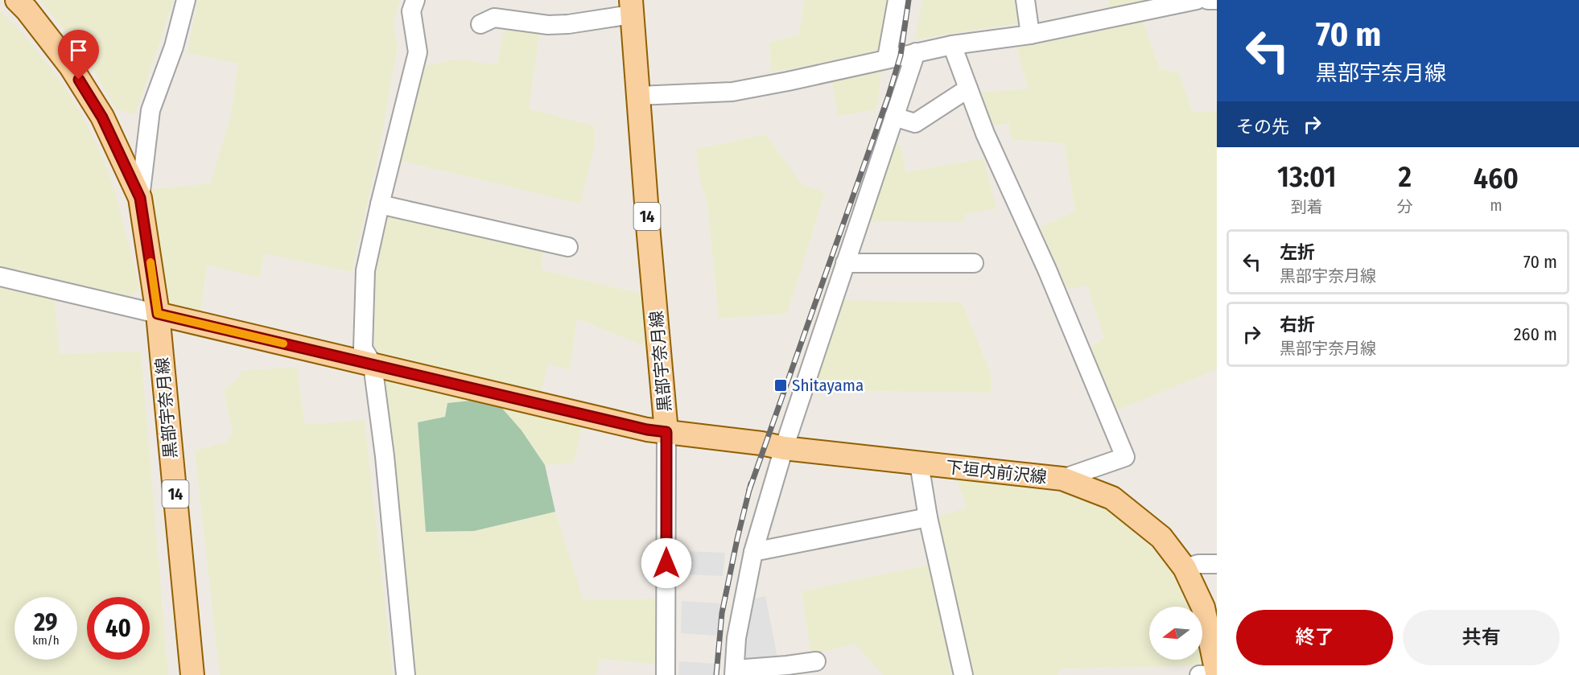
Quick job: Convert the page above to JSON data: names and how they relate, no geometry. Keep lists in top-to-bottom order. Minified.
{"streets":{"main road":["14","黒部宇奈月線","下垣内前沢線"]},"crossings":[["黒部宇奈月線","下垣内前沢線"]],"places":{"transit":["Shitayama"]},"north":"left","page":{"turn":["70 m","黒部宇奈月線"],"then":"その先","eta":["13:01","到着","2","分","460","m"],"list":[{"name":"左折","note":"黒部宇奈月線","value":"70 m"},{"name":"右折","note":"黒部宇奈月線","value":"260 m"}],"speed":"29 km/h","limit":"40","buttons":["終了","共有"]}}
